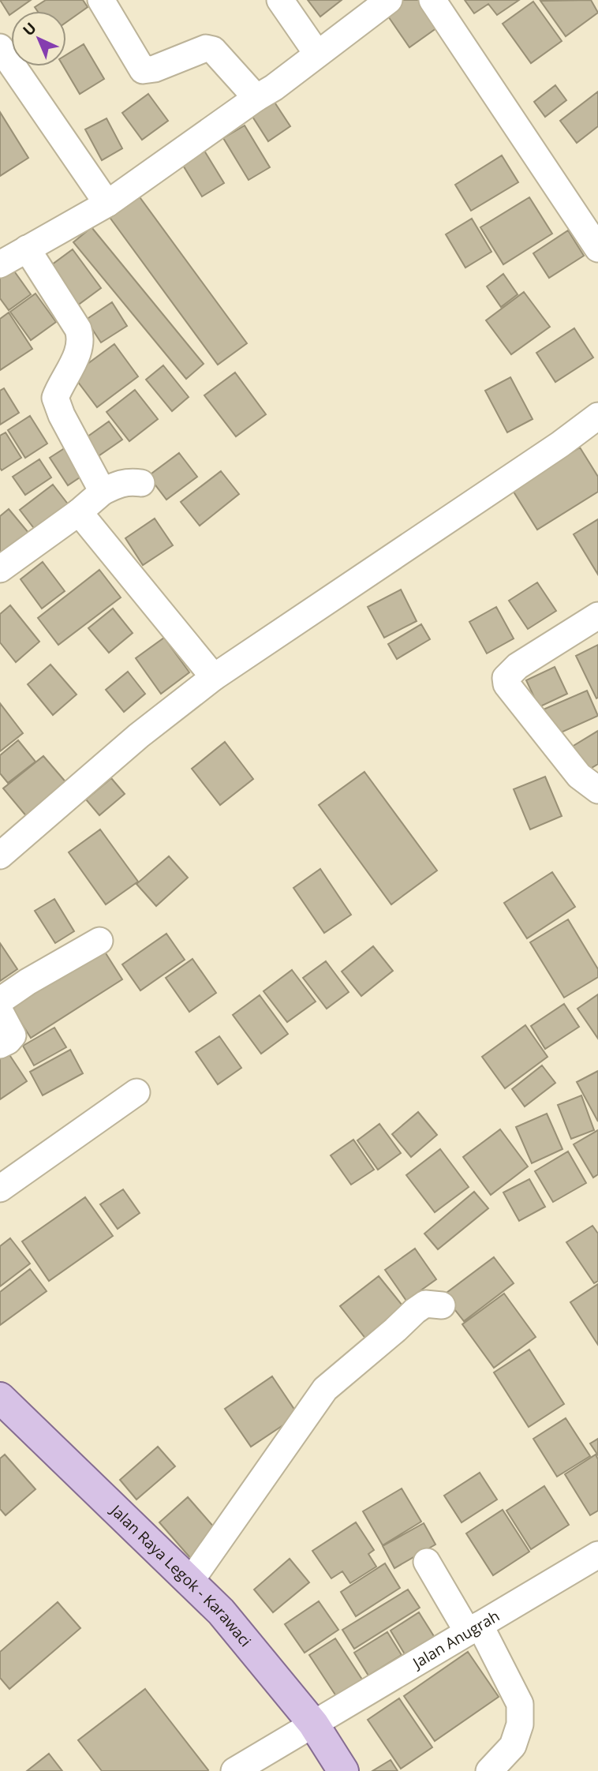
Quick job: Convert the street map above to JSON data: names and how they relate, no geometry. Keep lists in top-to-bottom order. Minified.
{"streets":{"main road":["Jalan Raya Legok - Karawaci"],"street":["Jalan Anugrah"]},"crossings":[["Jalan Raya Legok - Karawaci","Jalan Anugrah"]],"north":"top left"}
